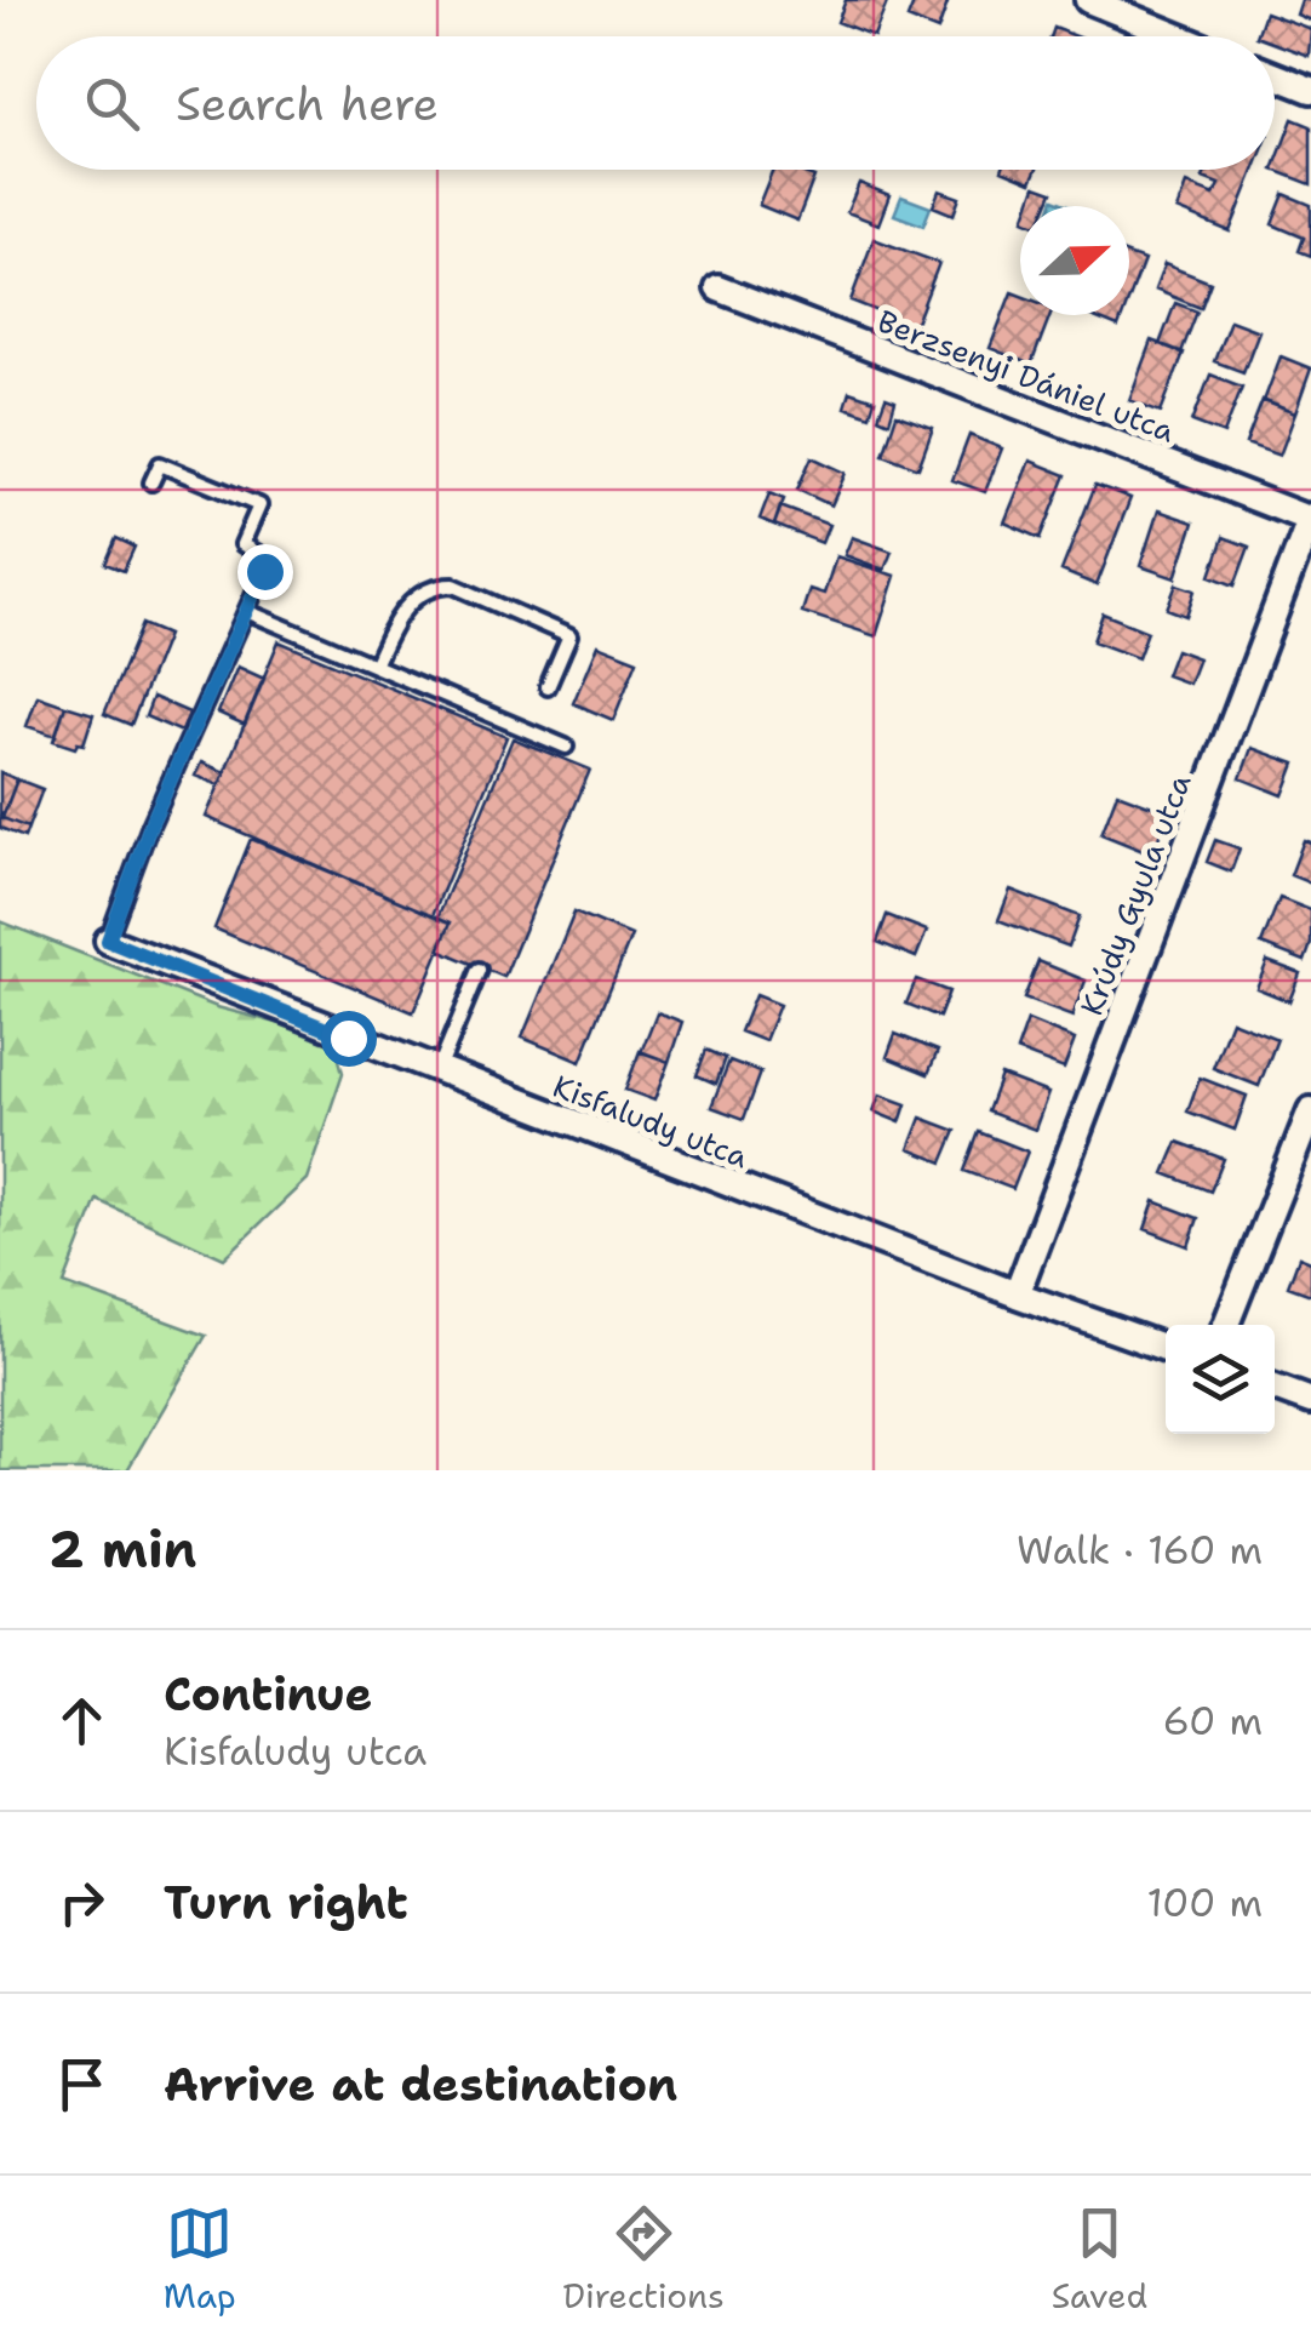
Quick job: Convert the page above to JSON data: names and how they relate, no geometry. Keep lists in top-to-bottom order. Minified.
{"streets":{"street":["Berzsenyi Dániel utca","Krúdy Gyula utca","Kisfaludy utca"]},"crossings":[["Berzsenyi Dániel utca","Krúdy Gyula utca"],["Krúdy Gyula utca","Kisfaludy utca"]],"north":"right","page":{"search":"Search here","heading":["2 min","Walk · 160 m"],"list":[["Continue","Kisfaludy utca","60 m"],["Turn right","100 m"],"Arrive at destination"],"nav":["Map","Directions","Saved"]}}
